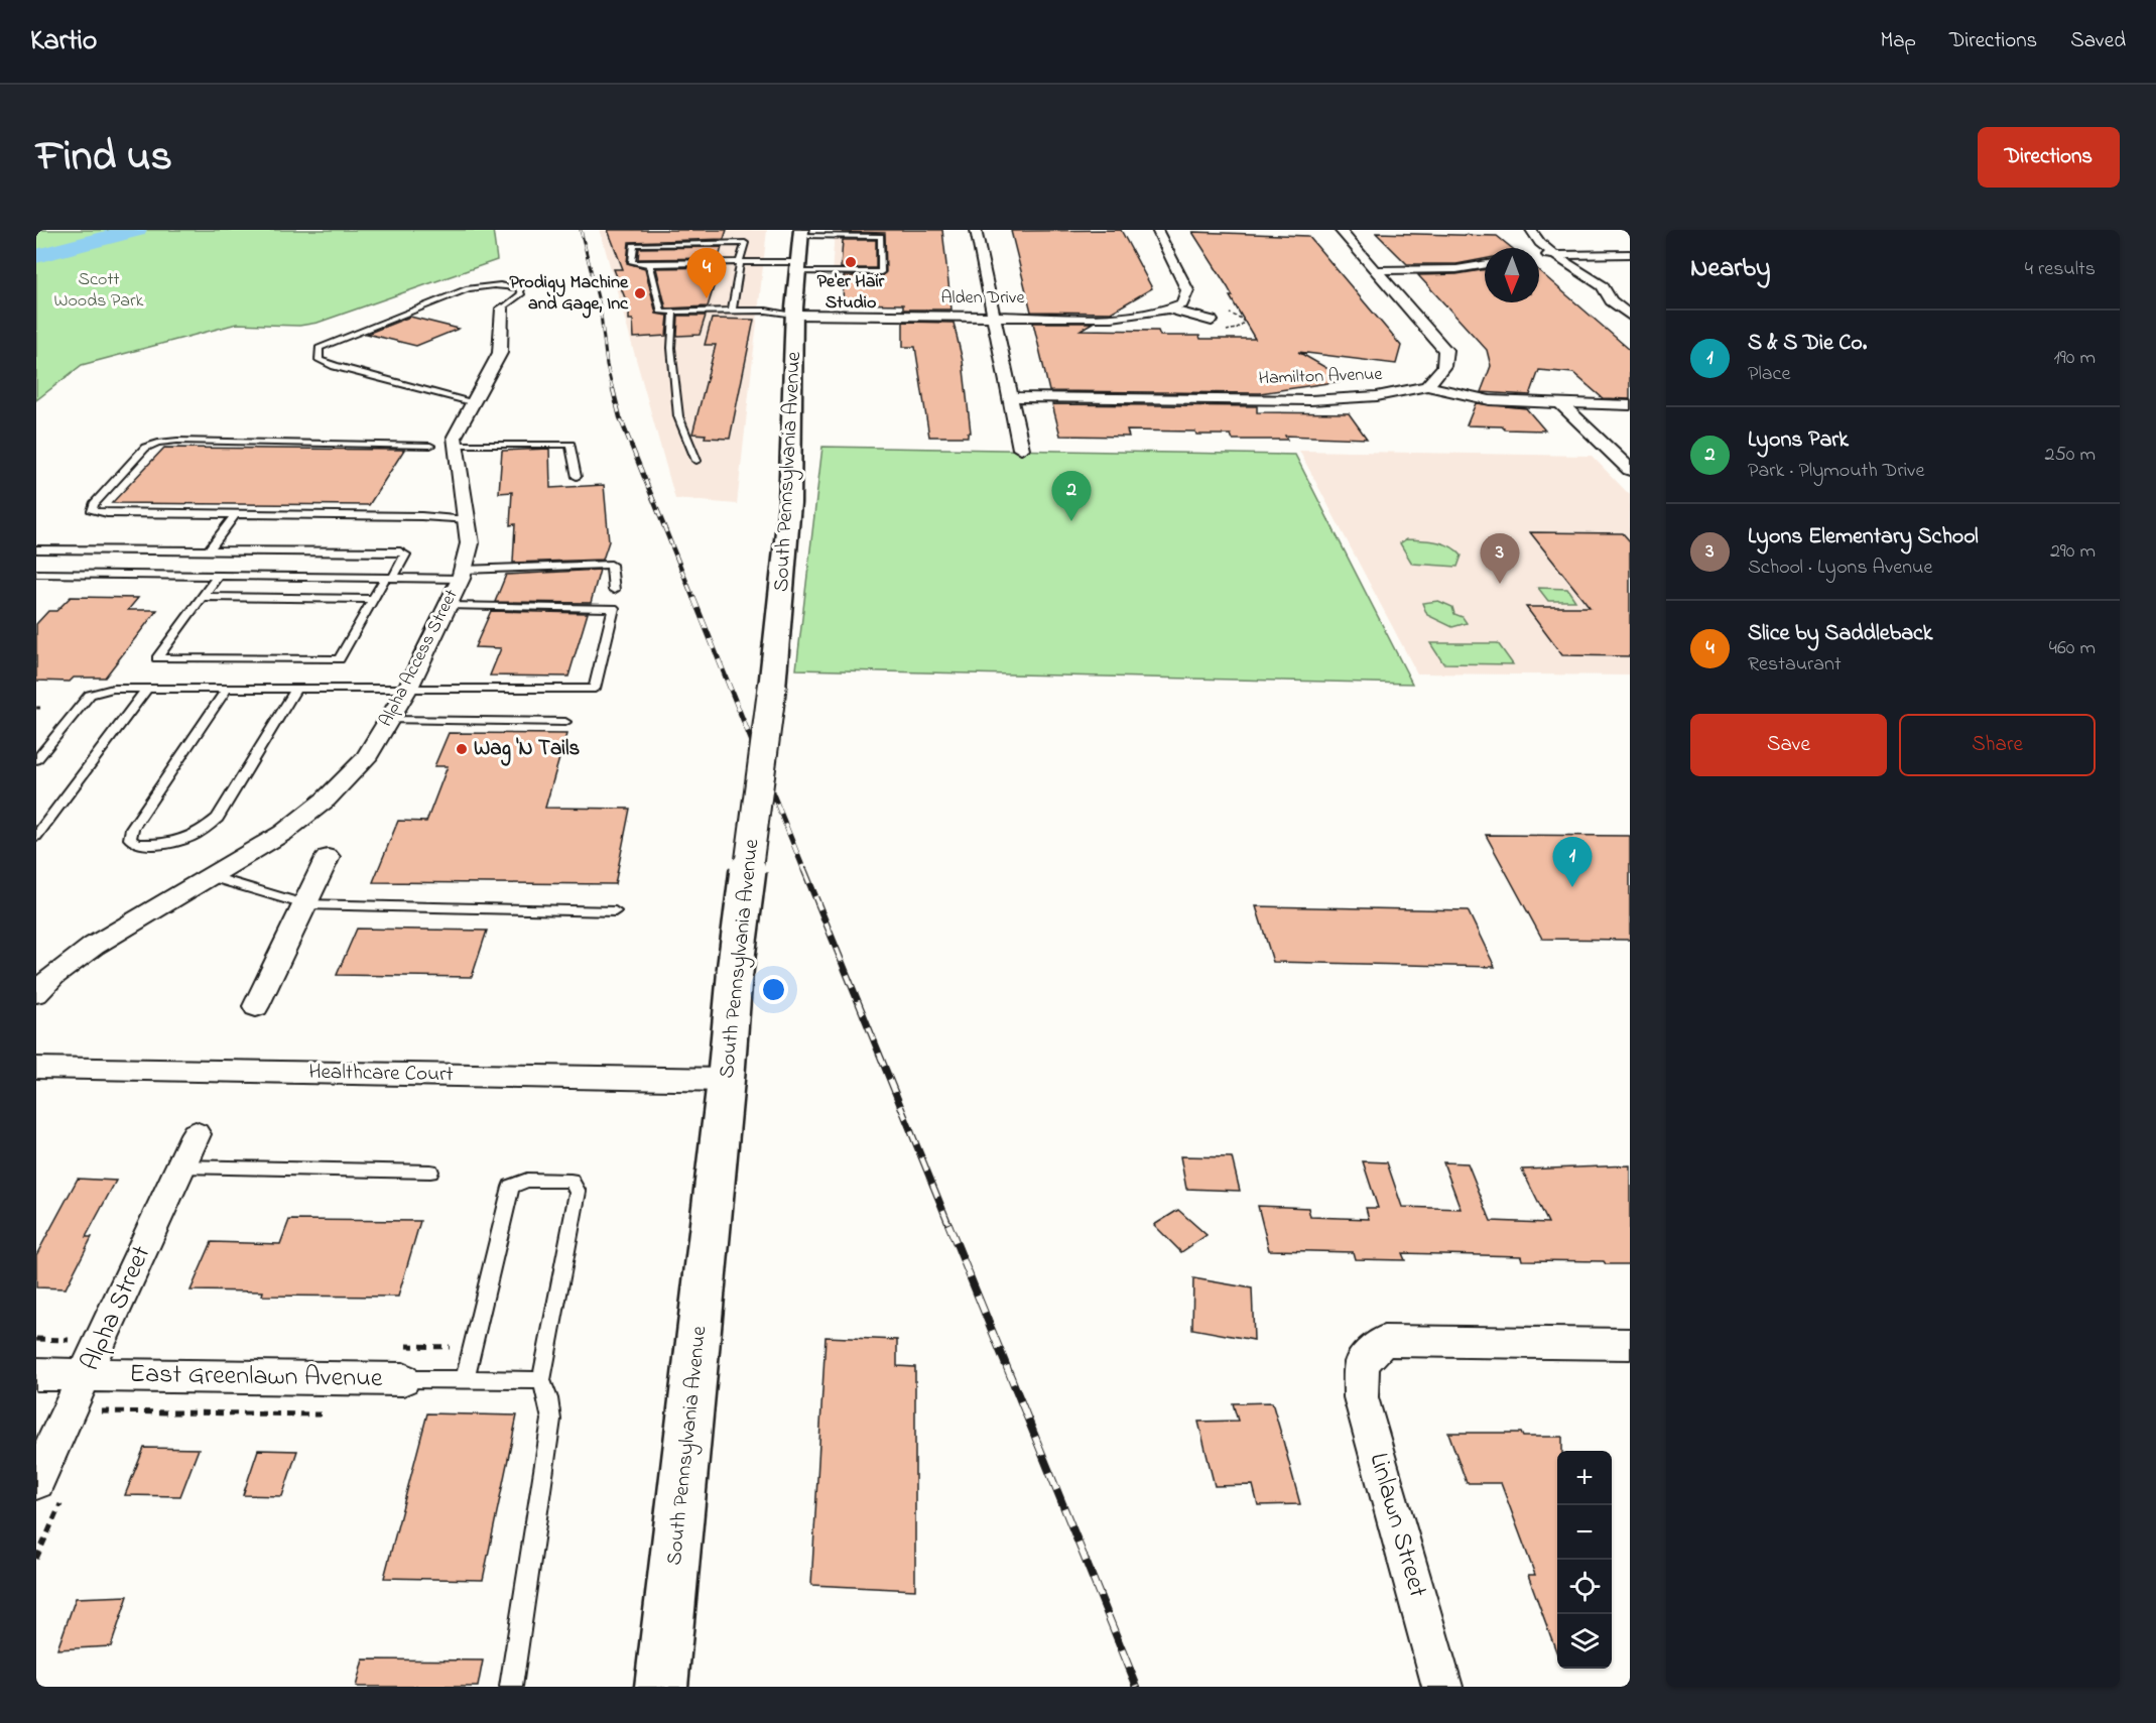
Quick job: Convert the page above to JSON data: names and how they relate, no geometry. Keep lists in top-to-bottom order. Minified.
{"streets":{"main road":["South Pennsylvania Avenue"],"street":["Alden Drive","Hamilton Avenue","Alpha Access Street","Healthcare Court","Alpha Street","East Greenlawn Avenue","Linlawn Street"]},"crossings":[["Alden Drive","South Pennsylvania Avenue"],["South Pennsylvania Avenue","Healthcare Court"],["Alpha Street","East Greenlawn Avenue"]],"parks":["Scott Woods Park"],"places":["Pe'er Hair Studio","Prodigy Machine and Gage, Inc","Wag 'N Tails"],"north":"bottom","page":{"header":"Kartio","nav":["Map","Directions","Saved"],"title":"Find us","buttons":["Directions",["Save","Share"]],"heading":["Nearby","4 results"],"pins":["4","2","3","1"],"list":[{"mark":"1","name":"S & S Die Co.","note":"Place","value":"190 m"},{"mark":"2","name":"Lyons Park","note":"Park · Plymouth Drive","value":"250 m"},{"mark":"3","name":"Lyons Elementary School","note":"School · Lyons Avenue","value":"290 m"},{"mark":"4","name":"Slice by Saddleback","note":"Restaurant","value":"460 m"}],"map_buttons":["+","−"]}}
